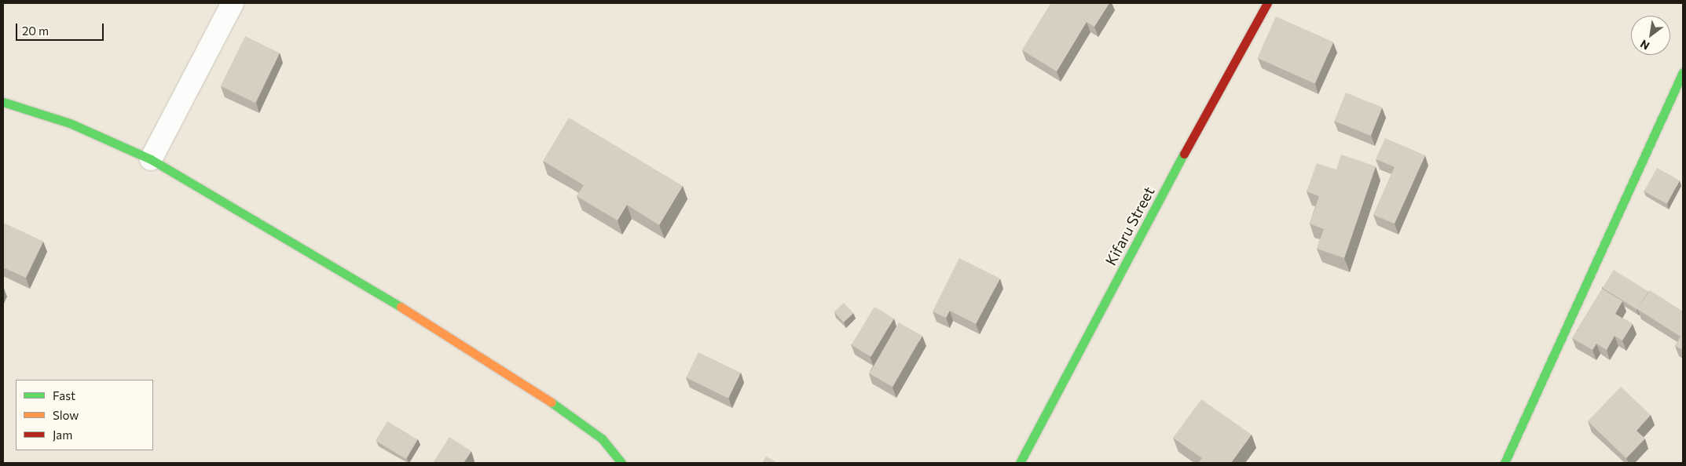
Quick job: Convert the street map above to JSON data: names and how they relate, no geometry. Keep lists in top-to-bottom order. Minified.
{"streets":{"street":["Kifaru Street"]},"legend":["Fast","Slow","Jam"],"scale_bar":"20 m","north":"bottom left"}
